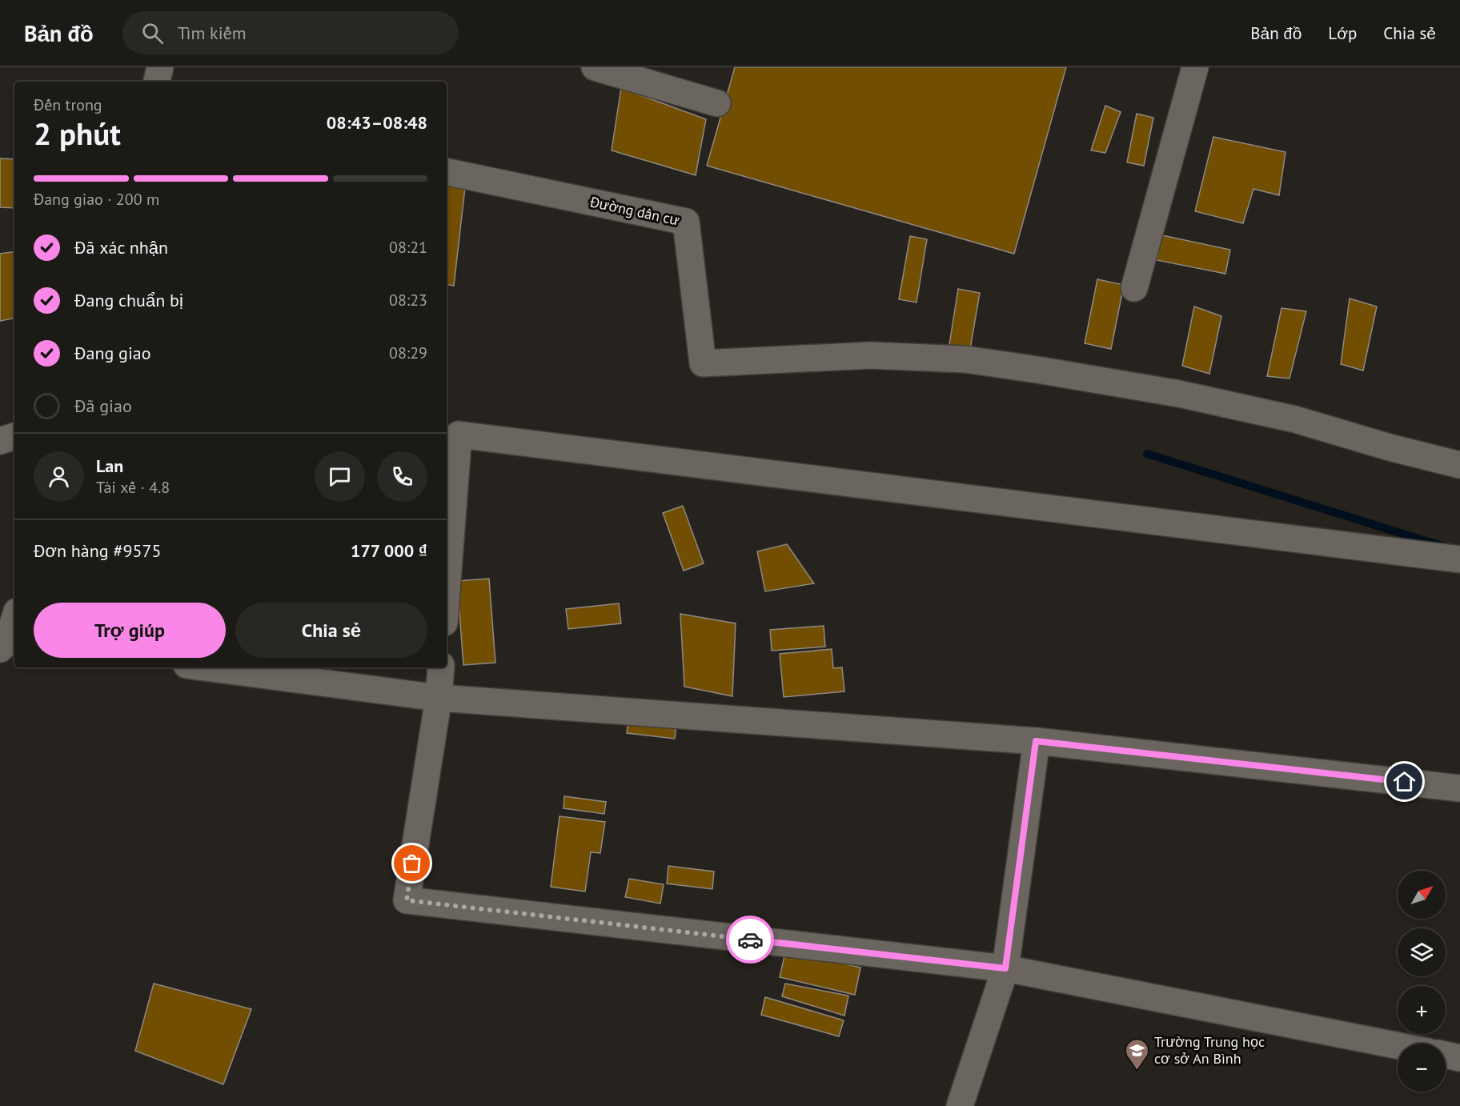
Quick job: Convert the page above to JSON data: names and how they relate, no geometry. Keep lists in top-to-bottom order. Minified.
{"streets":{"street":["Đường dân cư"]},"places":{"school or university":["Trường Trung học cơ sở An Bình"]},"north":"top right","page":{"header":"Bản đồ","search":"Tìm kiếm","nav":["Bản đồ","Lớp","Chia sẻ"],"heading":["2 phút","Đến trong","08:43–08:48"],"panel":["Lan","Tài xế · 4.8","Đơn hàng #9575","177 000 ₫"],"bar":"Đang giao · 200 m","list":[["Đã xác nhận","08:21"],["Đang chuẩn bị","08:23"],["Đang giao","08:29"],"Đã giao"],"buttons":["Trợ giúp","Chia sẻ"],"map_buttons":["+","−"]}}
